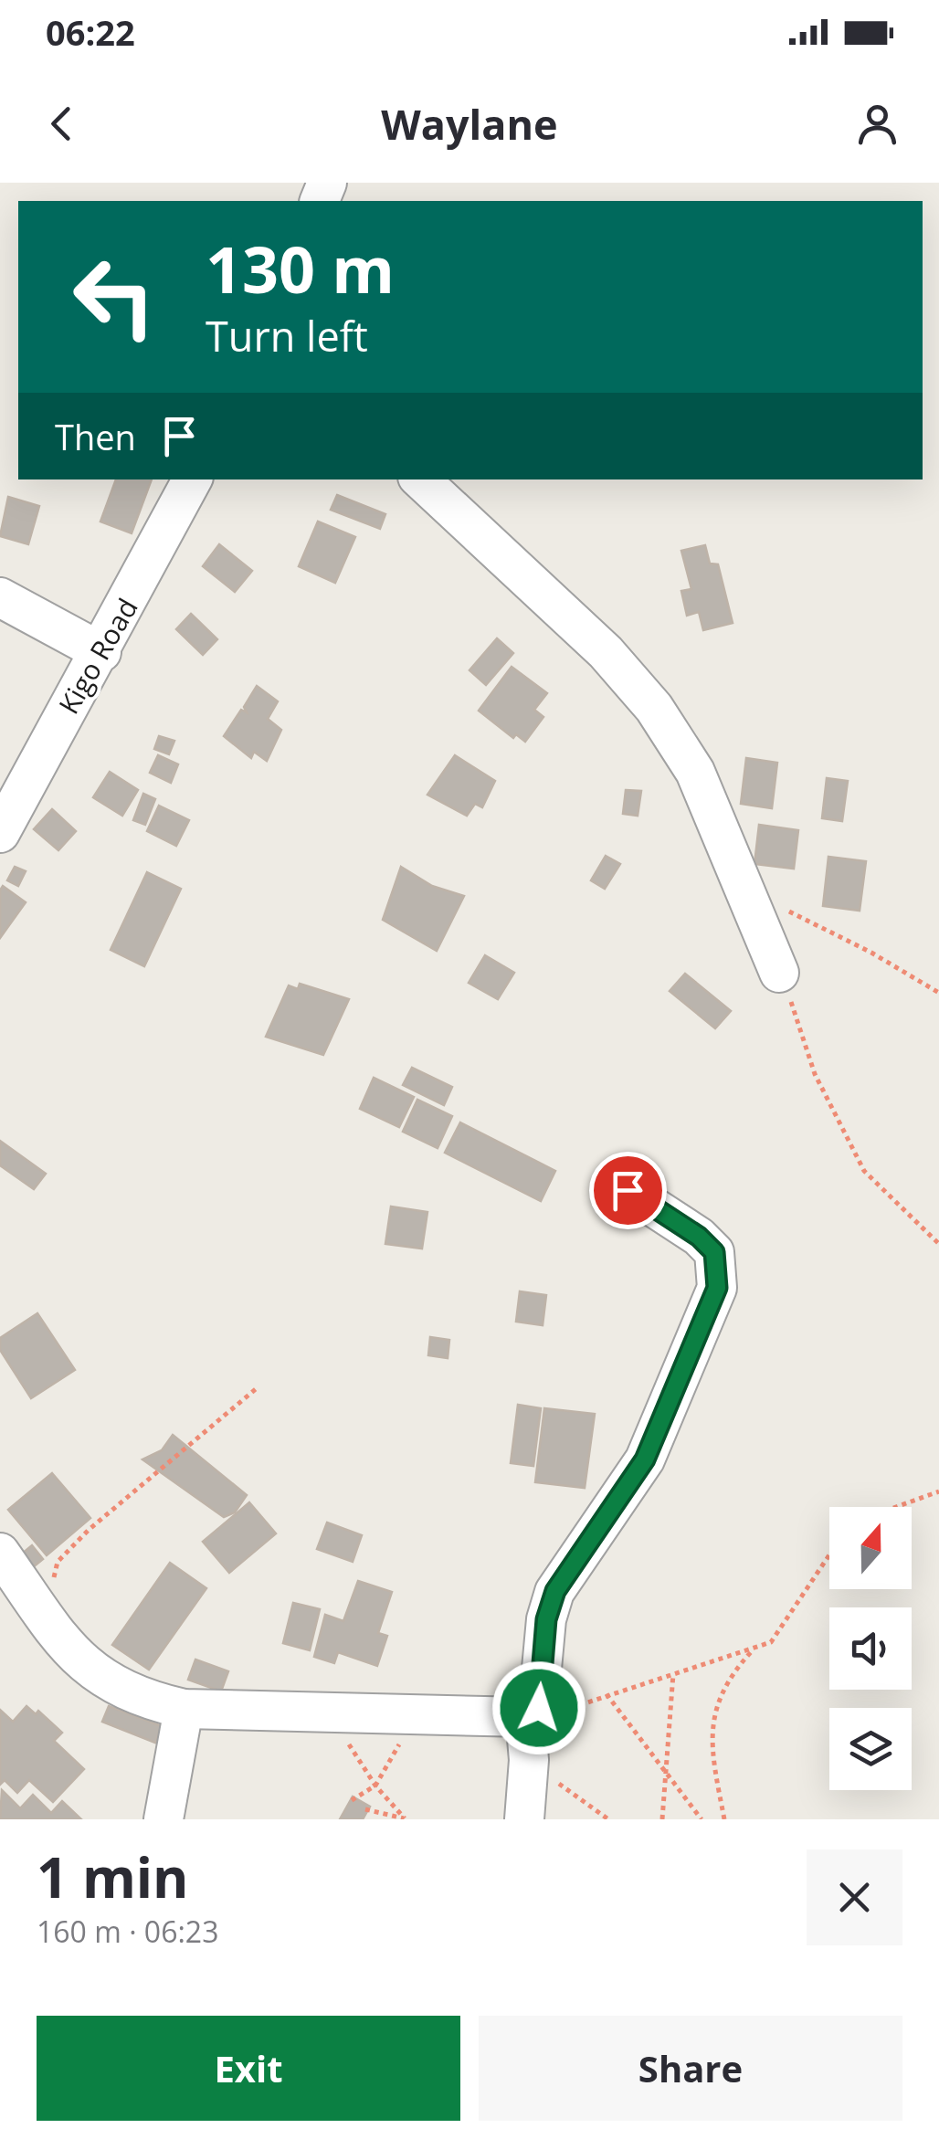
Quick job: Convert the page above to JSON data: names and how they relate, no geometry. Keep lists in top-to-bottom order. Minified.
{"streets":{"street":["Kigo Road"]},"north":"top","page":{"status":"06:22","header":"Waylane","turn":["130 m","Turn left"],"then":"Then","heading":["1 min","160 m · 06:23"],"buttons":["Exit","Share"]}}
